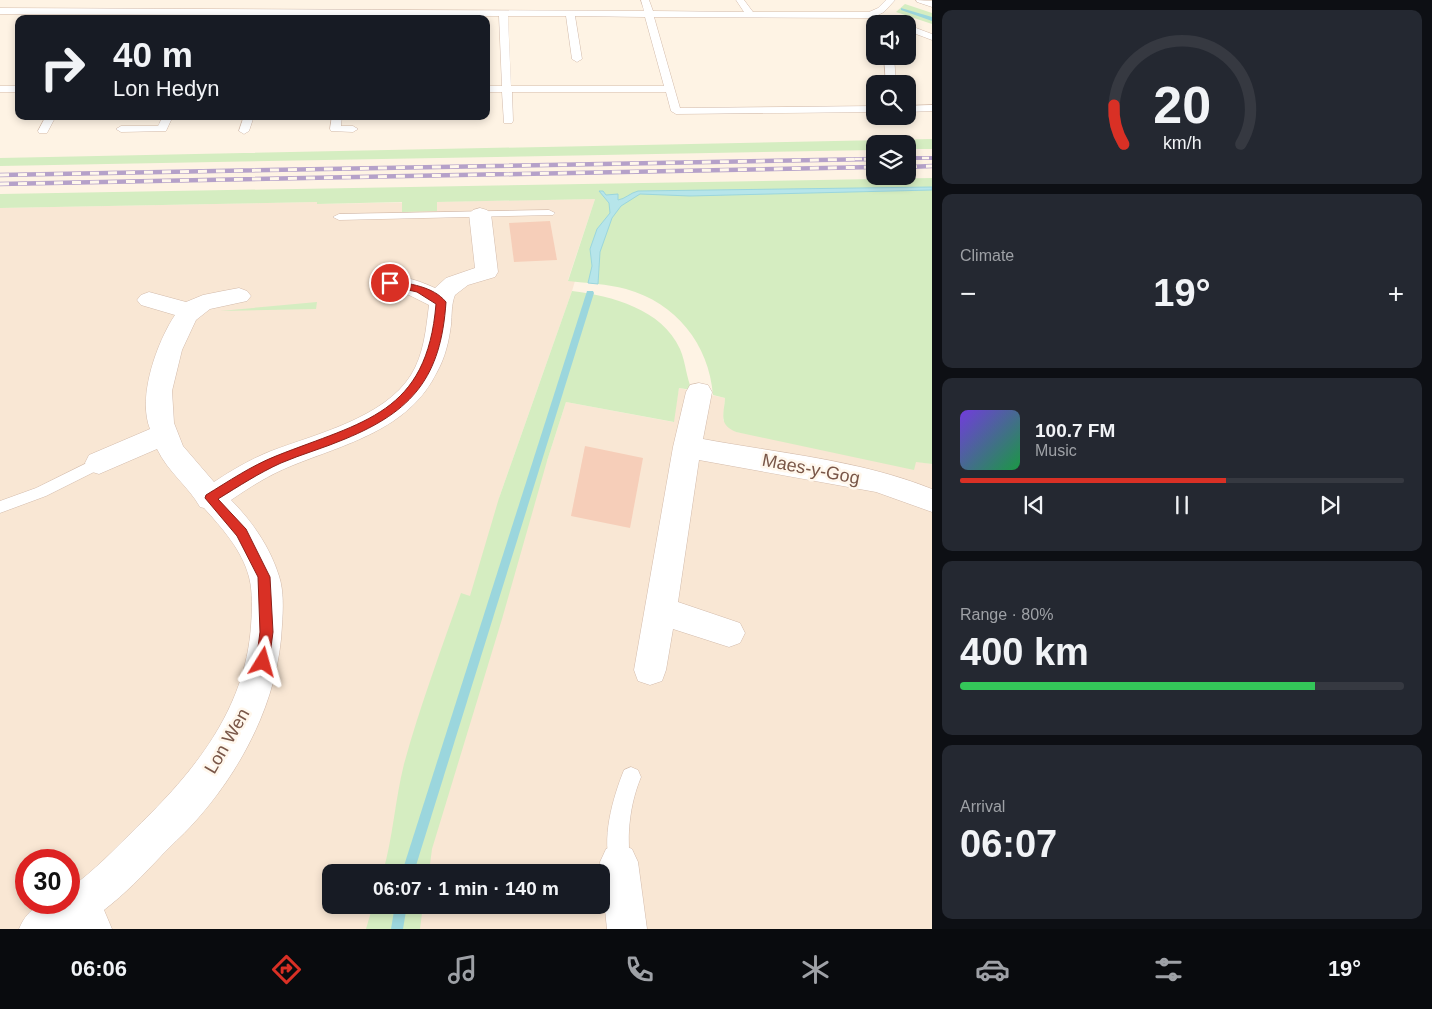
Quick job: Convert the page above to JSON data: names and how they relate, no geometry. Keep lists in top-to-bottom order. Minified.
{"streets":{"street":["Maes-y-Gog","Lon Wen"]},"page":{"turn":["40 m","Lon Hedyn"],"tile":["Climate",["Range · 80%","400 km"],["Arrival","06:07"]],"heat":["−","19°","+"],"song":["100.7 FM","Music"],"limit":"30","trip":"06:07 · 1 min · 140 m","tabs":["06:06","19°"],"gauge":["20","km/h"]}}
